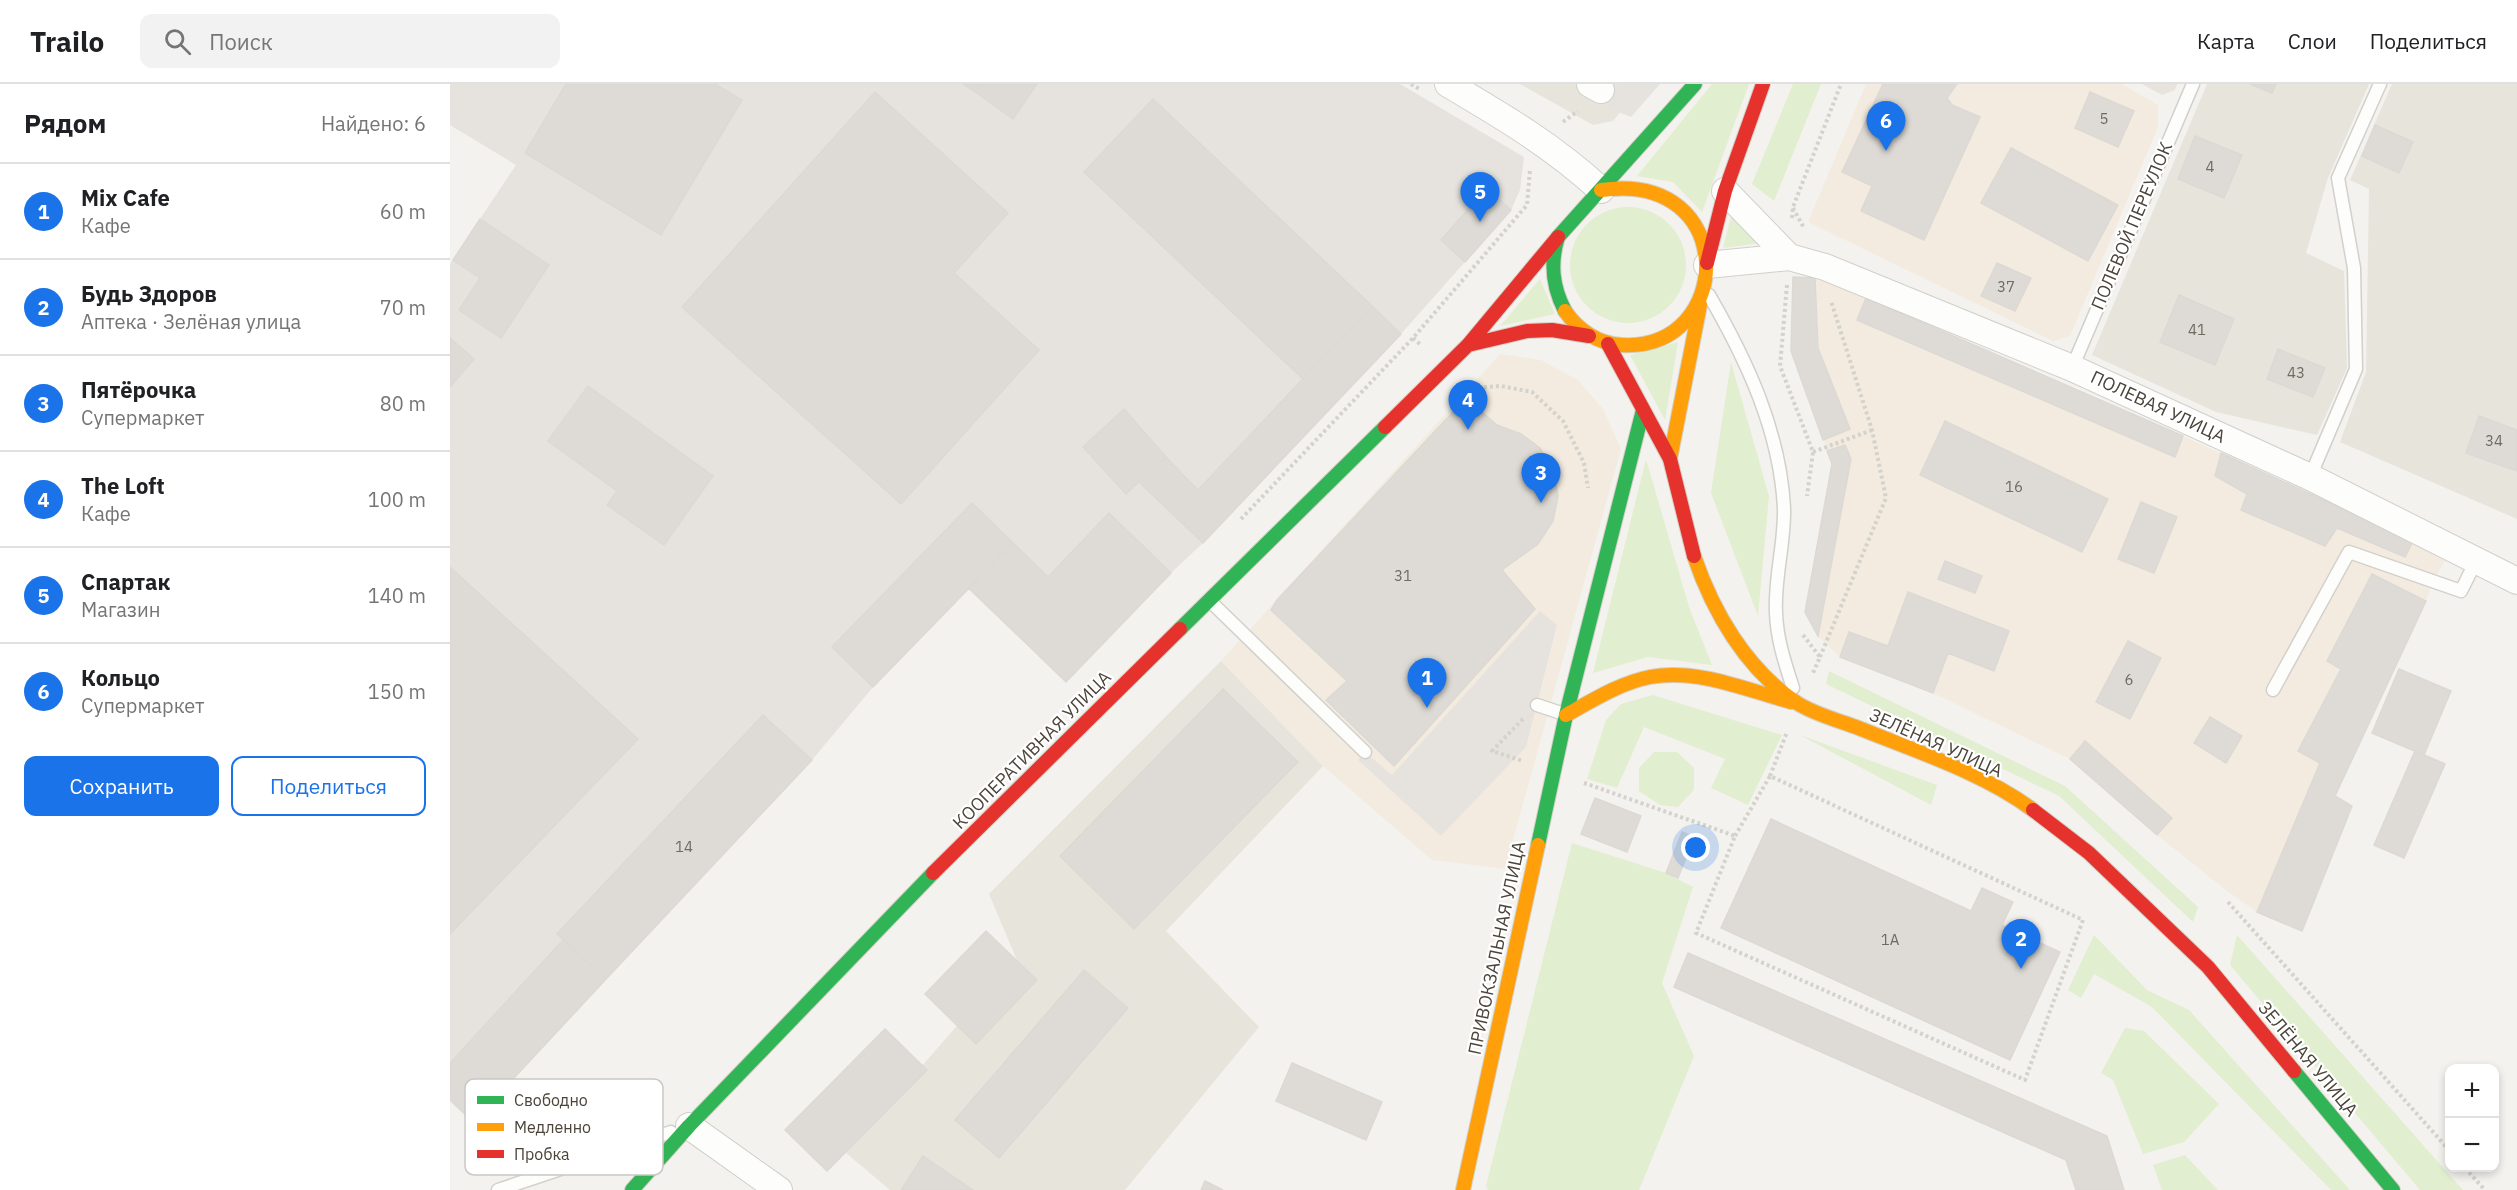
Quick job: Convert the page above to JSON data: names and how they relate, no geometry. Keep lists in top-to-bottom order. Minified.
{"streets":{"street":["ПОЛЕВАЯ УЛИЦА","ЗЕЛЁНАЯ УЛИЦА","КООПЕРАТИВНАЯ УЛИЦА","ПРИВОКЗАЛЬНАЯ УЛИЦА"],"lane":["ПОЛЕВОЙ ПЕРЕУЛОК"]},"crossings":[["ПОЛЕВОЙ ПЕРЕУЛОК","ПОЛЕВАЯ УЛИЦА"],["ПОЛЕВАЯ УЛИЦА","ЗЕЛЁНАЯ УЛИЦА"],["ПОЛЕВАЯ УЛИЦА","КООПЕРАТИВНАЯ УЛИЦА"],["ЗЕЛЁНАЯ УЛИЦА","КООПЕРАТИВНАЯ УЛИЦА"],["ЗЕЛЁНАЯ УЛИЦА","ПРИВОКЗАЛЬНАЯ УЛИЦА"]],"house_numbers":["5","4","37","41","43","34","16","31","6","14","1А"],"legend":["Свободно","Медленно","Пробка"],"page":{"header":"Trailo","search":"Поиск","nav":["Карта","Слои","Поделиться"],"heading":["Рядом","Найдено: 6"],"pins":["6","5","4","3","1","2"],"list":[{"mark":"1","name":"Mix Cafe","note":"Кафе","value":"60 m"},{"mark":"2","name":"Будь Здоров","note":"Аптека · Зелёная улица","value":"70 m"},{"mark":"3","name":"Пятёрочка","note":"Супермаркет","value":"80 m"},{"mark":"4","name":"The Loft","note":"Кафе","value":"100 m"},{"mark":"5","name":"Спартак","note":"Магазин","value":"140 m"},{"mark":"6","name":"Кольцо","note":"Супермаркет","value":"150 m"}],"buttons":["Сохранить","Поделиться"],"map_buttons":["+","−"]}}
